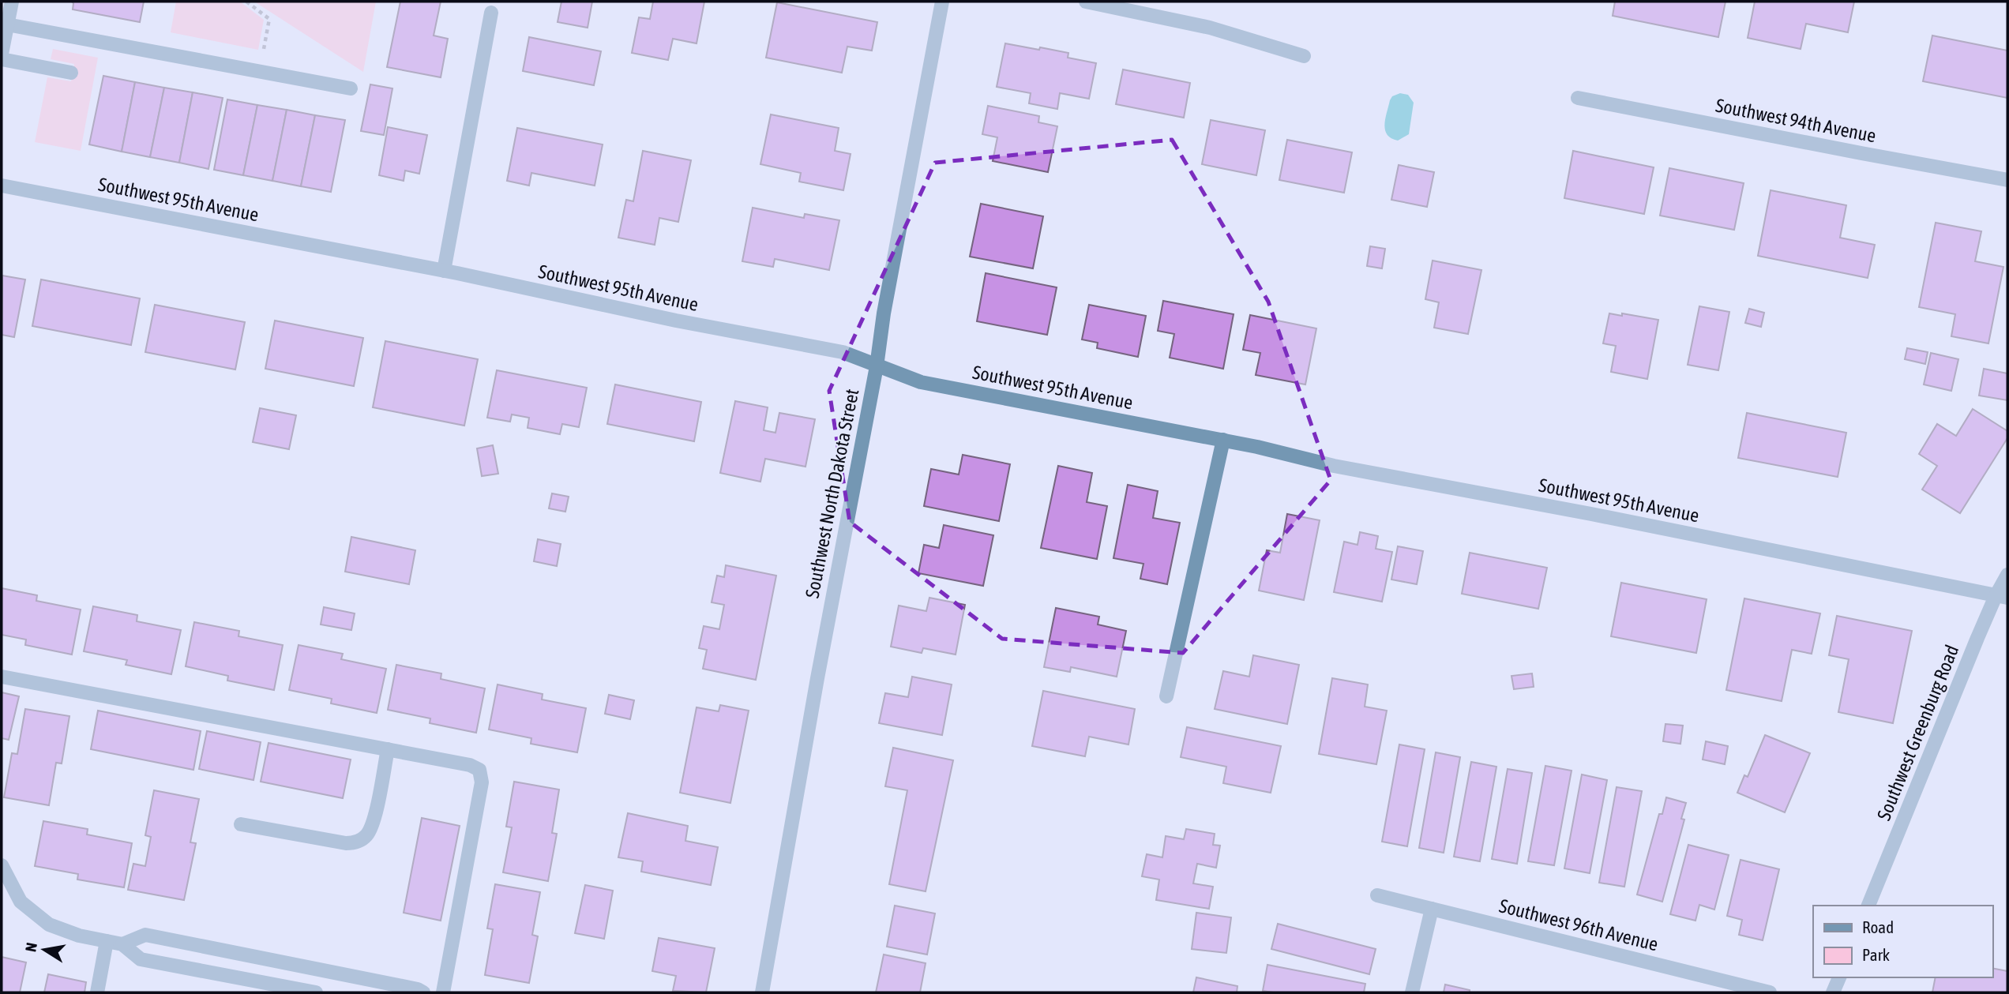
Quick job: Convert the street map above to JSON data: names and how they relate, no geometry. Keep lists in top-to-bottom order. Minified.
{"streets":{"street":["Southwest 94th Avenue","Southwest 95th Avenue","Southwest North Dakota Street","Southwest Greenburg Road","Southwest 96th Avenue"]},"crossings":[["Southwest 95th Avenue","Southwest North Dakota Street"],["Southwest 95th Avenue","Southwest Greenburg Road"]],"legend":["Road","Park"],"north":"left"}
